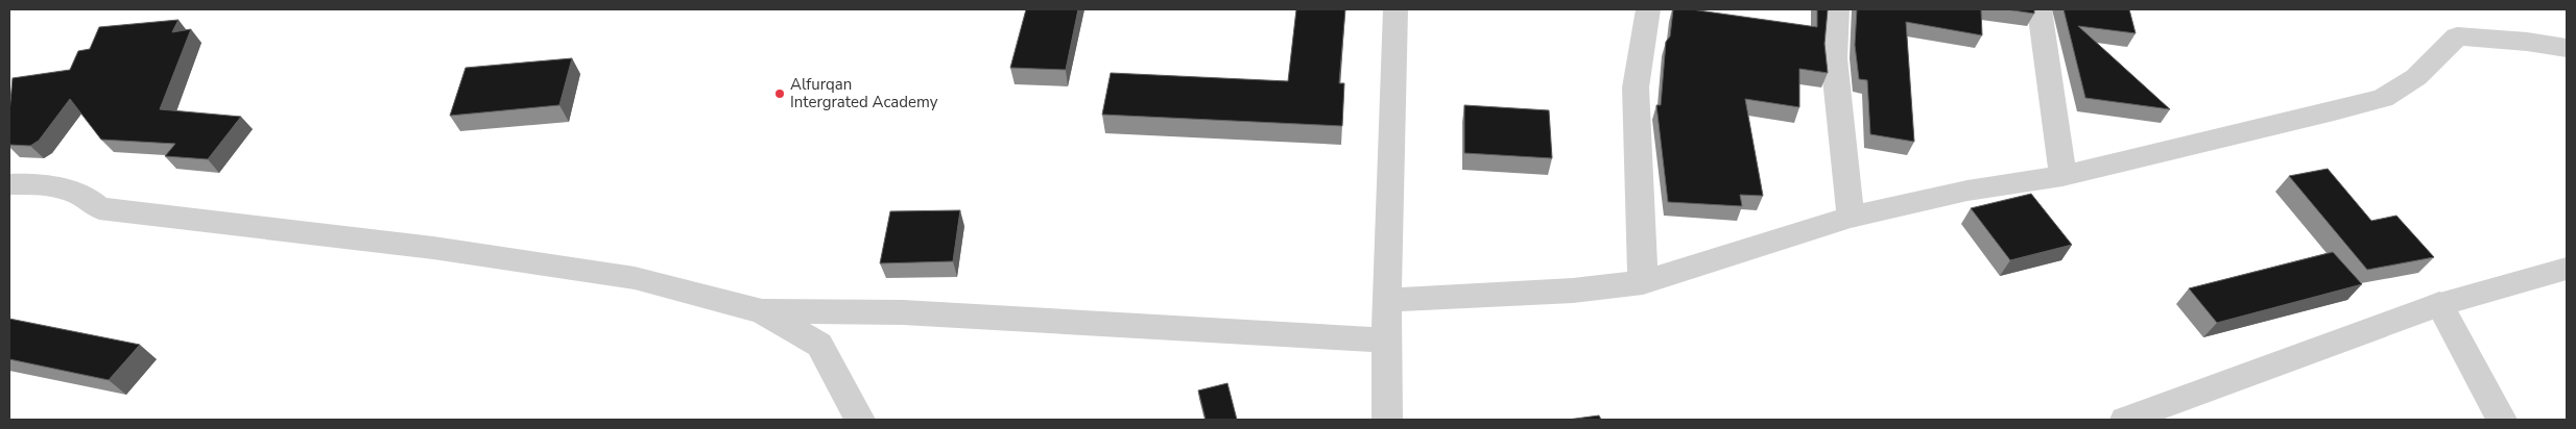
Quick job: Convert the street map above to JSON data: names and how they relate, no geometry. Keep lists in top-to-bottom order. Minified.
{"places":["Alfurqan Intergrated Academy"]}
